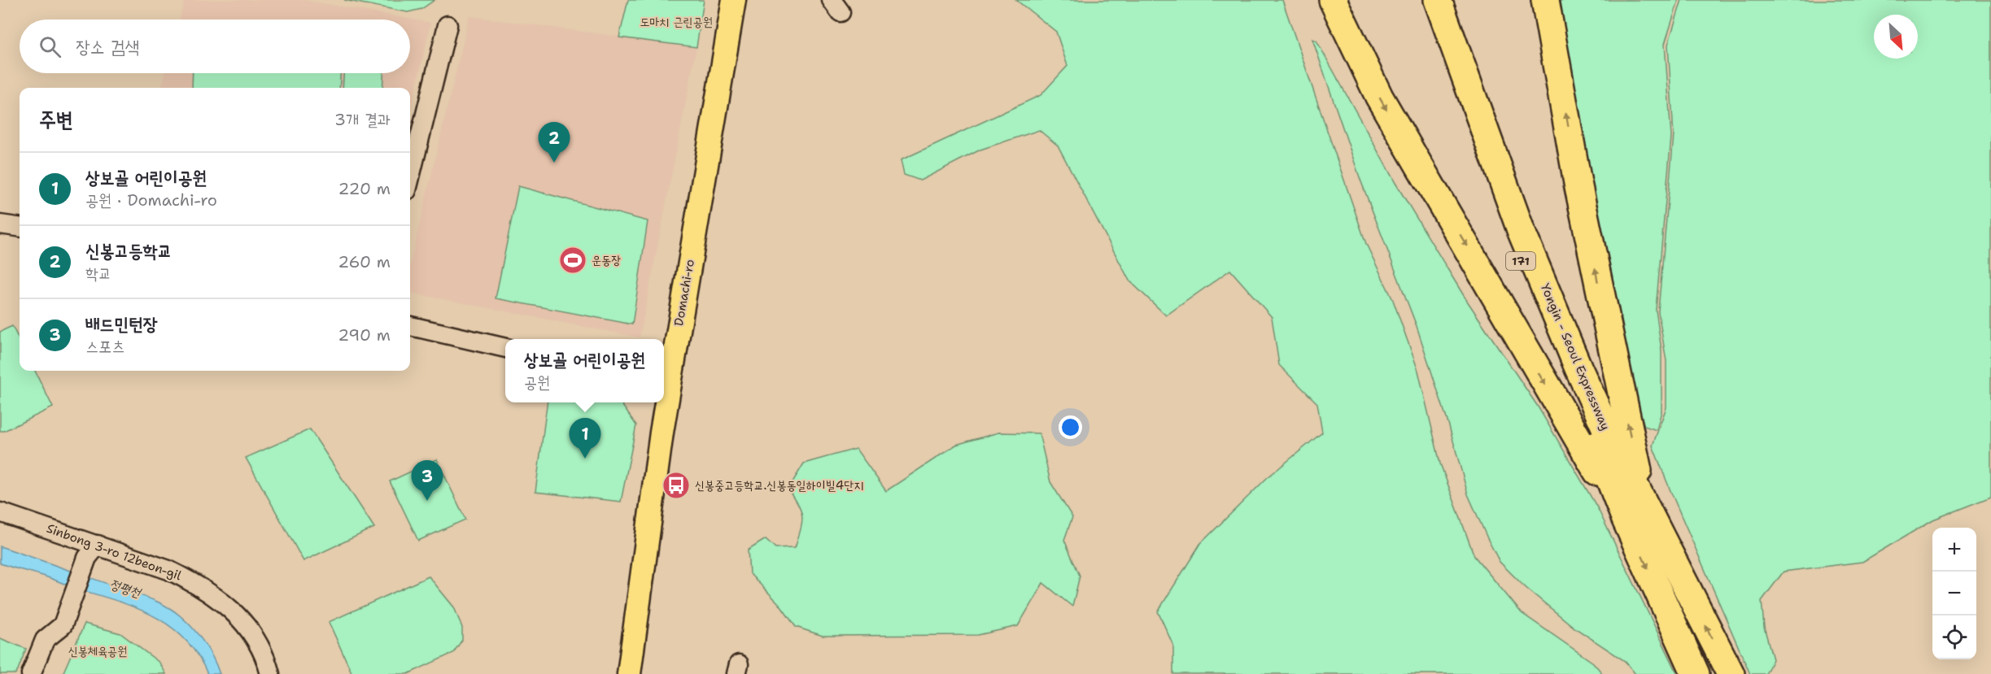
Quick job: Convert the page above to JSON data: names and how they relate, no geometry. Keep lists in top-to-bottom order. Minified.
{"streets":{"highway":["171","Yongin - Seoul Expressway"],"main road":["Domachi-ro"],"street":["Sinbong 3-ro 12beon-gil"]},"water":["정평천"],"parks":["도마치 근린공원","신봉체육공원"],"places":{"sports":["운동장"],"bus stop":["신봉중고등학교.신봉동일하이빌4단지"]},"north":"bottom right","page":{"search":"장소 검색","heading":["주변","3개 결과"],"pins":["2","1","3"],"list":[{"mark":"1","name":"상보골 어린이공원","note":"공원 · Domachi-ro","value":"220 m"},{"mark":"2","name":"신봉고등학교","note":"학교","value":"260 m"},{"mark":"3","name":"배드민턴장","note":"스포츠","value":"290 m"}],"popup":["상보골 어린이공원","공원"],"map_buttons":["+","−"]}}
